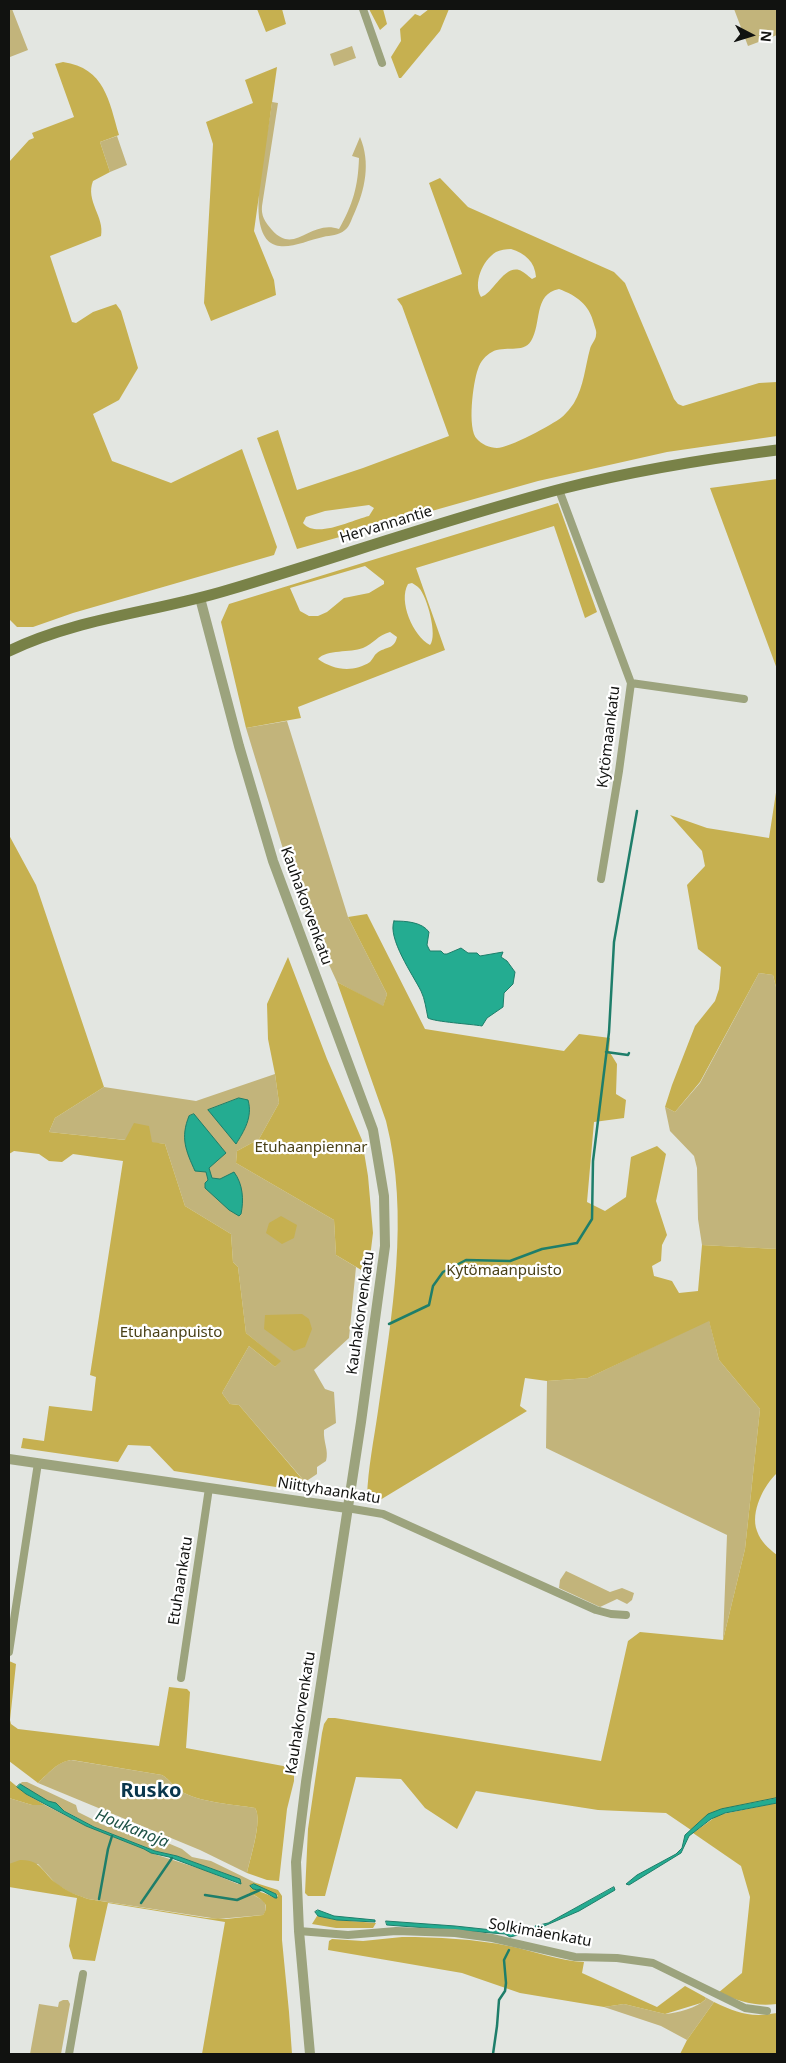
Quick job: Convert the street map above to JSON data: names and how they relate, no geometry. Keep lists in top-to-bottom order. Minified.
{"streets":{"main road":["Hervannantie"],"street":["Kytömaankatu","Kauhakorvenkatu","Niittyhaankatu","Etuhaankatu","Solkimäenkatu"]},"crossings":[["Hervannantie","Kytömaankatu"],["Hervannantie","Kauhakorvenkatu"],["Kauhakorvenkatu","Niittyhaankatu"],["Kauhakorvenkatu","Solkimäenkatu"],["Niittyhaankatu","Etuhaankatu"]],"districts":["Rusko"],"water":["Houkanoja"],"parks":["Etuhaanpiennar","Kytömaanpuisto","Etuhaanpuisto"],"north":"right"}
